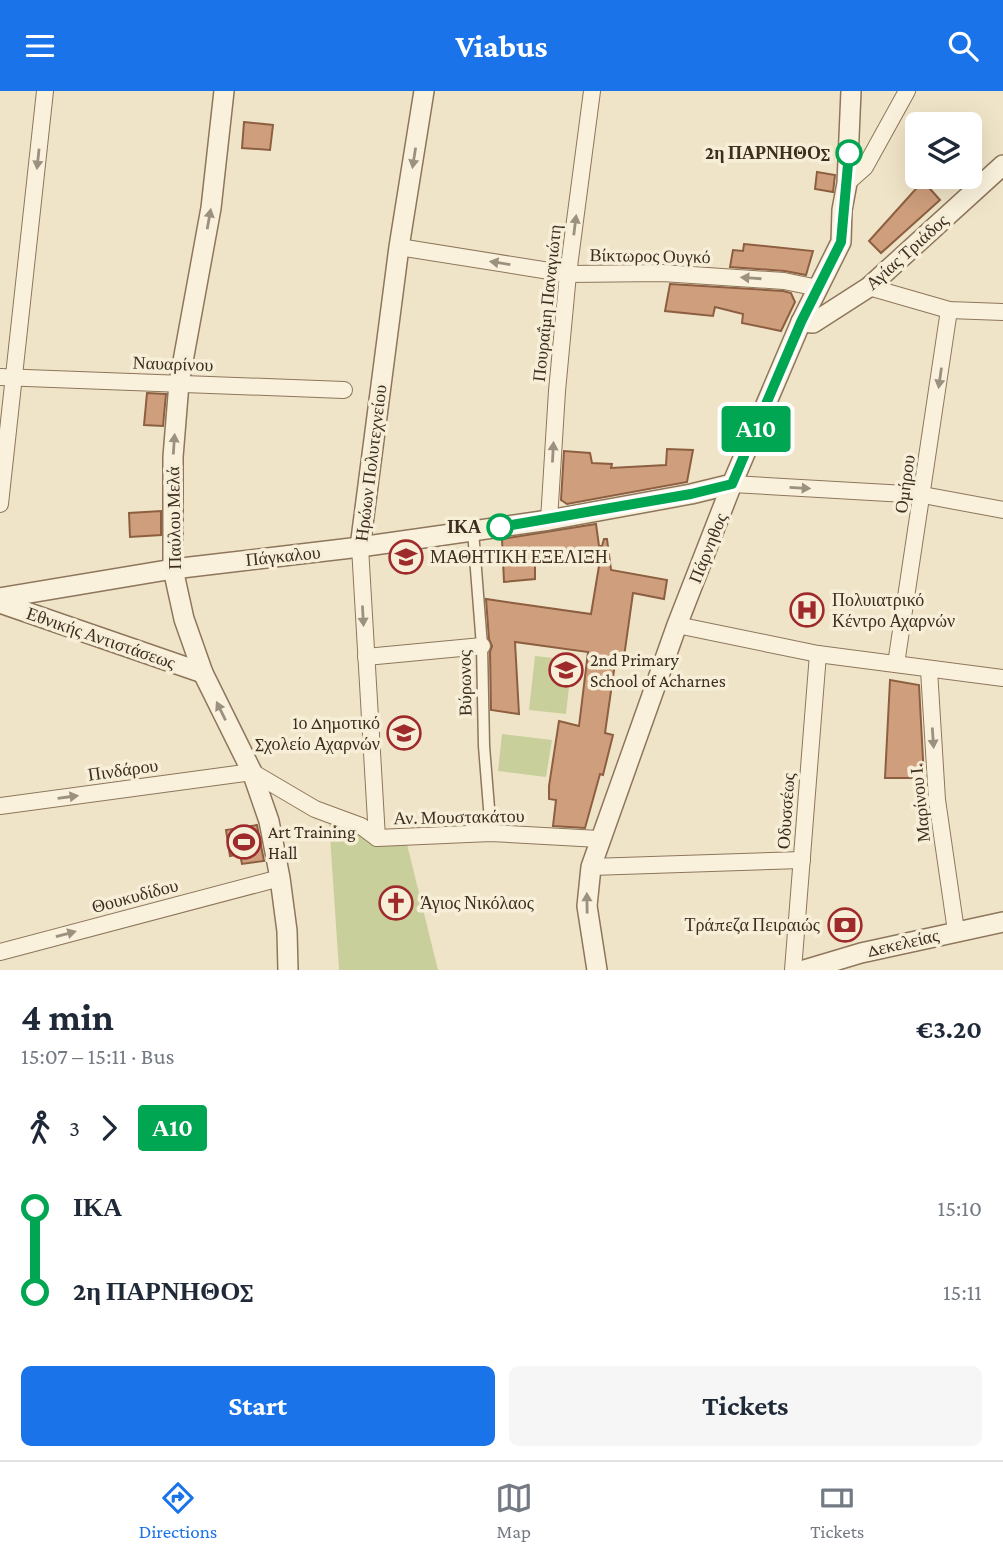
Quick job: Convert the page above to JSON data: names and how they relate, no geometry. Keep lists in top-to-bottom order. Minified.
{"streets":{"street":["Αγίας Τριάδος","Βίκτωρος Ουγκό","Πουραΐμη Παναγιώτη","Ναυαρίνου","Ηρώων Πολυτεχνείου","Ομήρου","Παύλου Μελά","Πάρνηθος","Πάγκαλου","Εθνικής Αντιστάσεως","Βύρωνος","Πινδάρου","Μαρίνου Ι.","Οδυσσέως","Αν. Μουστακάτου","Θουκυδίδου","Δεκελείας"]},"crossings":[["Αγίας Τριάδος","Πάρνηθος"],["Βίκτωρος Ουγκό","Πουραΐμη Παναγιώτη"],["Βίκτωρος Ουγκό","Ηρώων Πολυτεχνείου"],["Βίκτωρος Ουγκό","Πάρνηθος"],["Πουραΐμη Παναγιώτη","Πάγκαλου"],["Ναυαρίνου","Παύλου Μελά"],["Ηρώων Πολυτεχνείου","Πάγκαλου"],["Ηρώων Πολυτεχνείου","Αν. Μουστακάτου"],["Παύλου Μελά","Πάγκαλου"],["Παύλου Μελά","Εθνικής Αντιστάσεως"],["Παύλου Μελά","Πινδάρου"],["Παύλου Μελά","Αν. Μουστακάτου"],["Παύλου Μελά","Θουκυδίδου"],["Πάρνηθος","Πάγκαλου"],["Πάρνηθος","Αν. Μουστακάτου"],["Πάγκαλου","Βύρωνος"],["Βύρωνος","Αν. Μουστακάτου"],["Πινδάρου","Αν. Μουστακάτου"],["Μαρίνου Ι.","Δεκελείας"]],"one_way":["Βίκτωρος Ουγκό","Πουραΐμη Παναγιώτη","Ηρώων Πολυτεχνείου","Ομήρου","Παύλου Μελά","Πινδάρου","Μαρίνου Ι.","Θουκυδίδου"],"places":{"other":["2η ΠΑΡΝΗΘΟΣ","ΙΚΑ"],"school or university":["ΜΑΘΗΤΙΚΗ ΕΞΕΛΙΞΗ","2nd Primary School of Acharnes","1ο Δημοτικό Σχολείο Αχαρνών"],"hospital":["Πολυιατρικό Κέντρο Αχαρνών"],"sports":["Art Training Hall"],"church":["Άγιος Νικόλαος"],"bank":["Τράπεζα Πειραιώς"]},"lines":["bus line Α10"],"page":{"header":"Viabus","on_map":"Α10","heading":["4 min","15:07 – 15:11 · Bus","€3.20"],"legs":["3","Α10"],"list":[{"name":"ΙΚΑ","value":"15:10"},{"name":"2η ΠΑΡΝΗΘΟΣ","value":"15:11"}],"buttons":["Start","Tickets"],"tabs":["Directions","Map","Tickets"]}}
